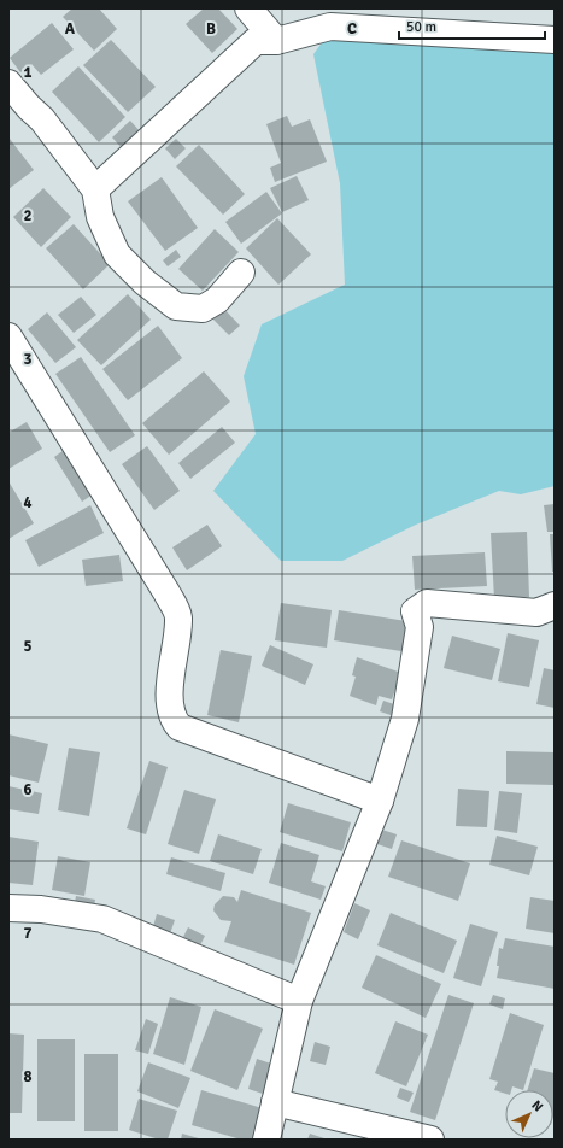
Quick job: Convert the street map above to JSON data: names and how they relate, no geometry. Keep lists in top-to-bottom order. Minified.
{"scale_bar":"50 m","north":"top right","grid":{"columns":["A","B","C"],"rows":["1","2","3","4","5","6","7","8"]}}
